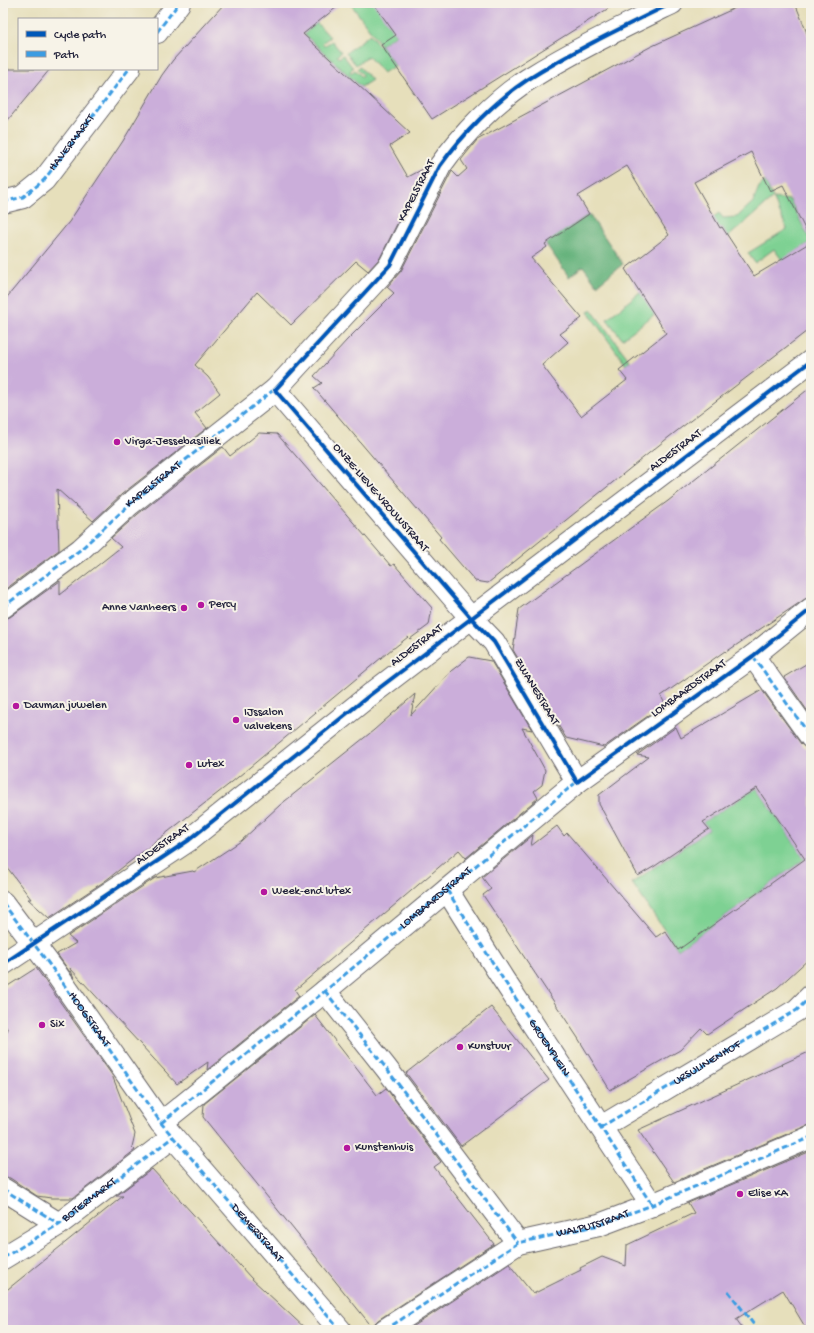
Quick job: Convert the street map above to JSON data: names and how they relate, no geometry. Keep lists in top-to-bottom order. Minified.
{"streets":{"street":["HAVERMARKT","KAPELSTRAAT","ALDESTRAAT","ONZE-LIEVE-VROUWSTRAAT","LOMBAARDSTRAAT","ZWANESTRAAT","HOOGSTRAAT","GROENPLEIN","URSULINENHOF","BOTERMARKT","WALPUTSTRAAT","DEMERSTRAAT"]},"crossings":[["KAPELSTRAAT","ONZE-LIEVE-VROUWSTRAAT"],["ALDESTRAAT","ONZE-LIEVE-VROUWSTRAAT"],["ALDESTRAAT","ZWANESTRAAT"],["ALDESTRAAT","HOOGSTRAAT"],["ONZE-LIEVE-VROUWSTRAAT","ZWANESTRAAT"],["LOMBAARDSTRAAT","ZWANESTRAAT"],["LOMBAARDSTRAAT","HOOGSTRAAT"],["LOMBAARDSTRAAT","GROENPLEIN"],["LOMBAARDSTRAAT","BOTERMARKT"],["LOMBAARDSTRAAT","DEMERSTRAAT"],["HOOGSTRAAT","BOTERMARKT"],["HOOGSTRAAT","DEMERSTRAAT"],["GROENPLEIN","URSULINENHOF"],["GROENPLEIN","WALPUTSTRAAT"],["BOTERMARKT","DEMERSTRAAT"]],"places":["Virga-Jessebasiliek","Percy","Anne Vanheers","Davman juwelen","IJssalon valvekens","Lutex","Week-end lutex","Six","Kunstuur","Kunstenhuis","Elise KA"],"legend":["Cycle path","Path"]}
